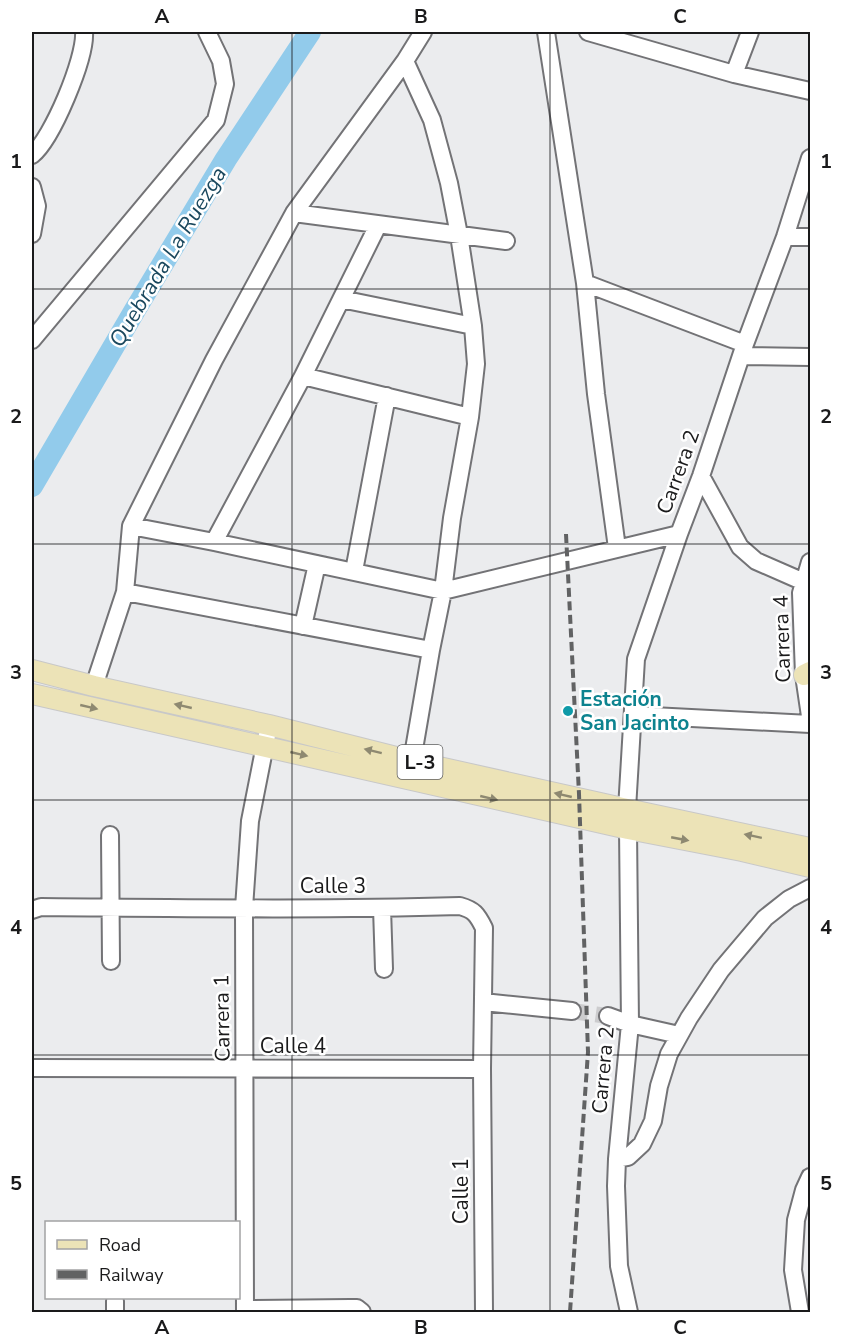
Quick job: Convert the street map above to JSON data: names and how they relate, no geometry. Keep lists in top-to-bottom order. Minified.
{"streets":{"main road":["L-3"],"street":["Carrera 2","Carrera 4","Calle 3","Carrera 1","Calle 4","Calle 1"]},"crossings":[["Carrera 2","L-3"],["L-3","Carrera 1"],["Calle 3","Carrera 1"],["Calle 3","Calle 4"],["Calle 3","Calle 1"],["Carrera 1","Calle 4"],["Calle 4","Calle 1"]],"water":["Quebrada La Ruezga"],"places":["Estación San Jacinto"],"legend":["Road","Railway"],"grid":{"columns":["A","B","C"],"rows":["1","2","3","4","5"]}}
